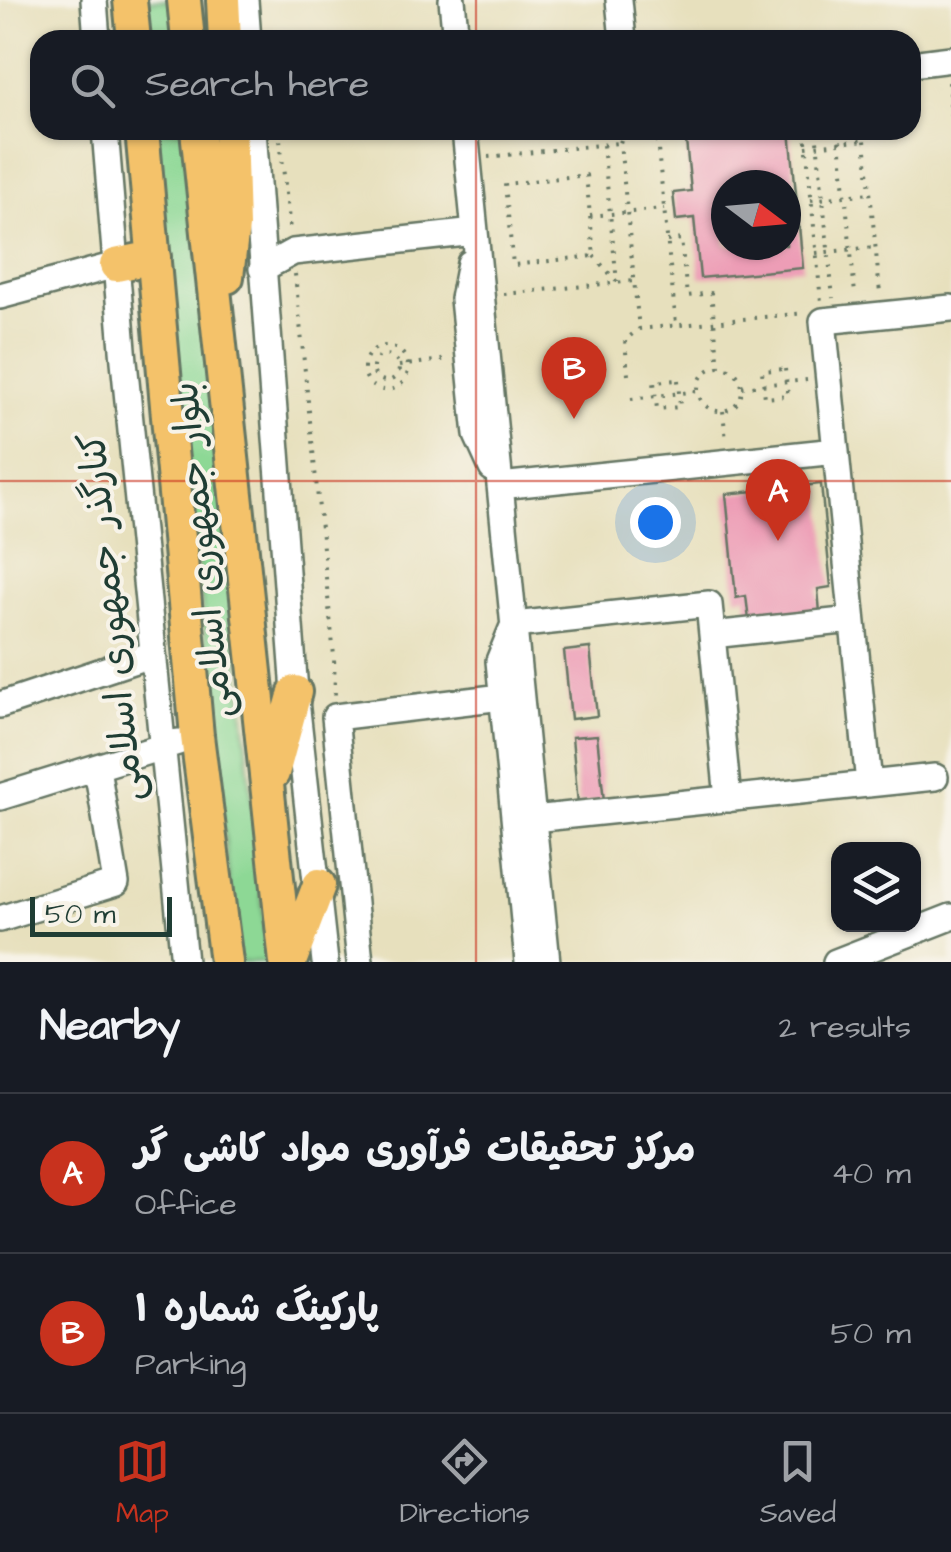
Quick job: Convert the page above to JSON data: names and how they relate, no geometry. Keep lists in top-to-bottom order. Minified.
{"streets":{"main road":["بلوار جمهوری اسلامی"],"street":["کنارگذر جمهوری اسلامی"]},"scale_bar":"50 m","north":"right","page":{"search":"Search here","pins":["B","A"],"scale":"50 m","heading":["Nearby","2 results"],"list":[{"mark":"A","name":"مرکز تحقیقات فرآوری مواد کاشی گر","note":"Office","value":"40 m"},{"mark":"B","name":"پارکینگ شماره ۱","note":"Parking","value":"50 m"}],"nav":["Map","Directions","Saved"]}}
